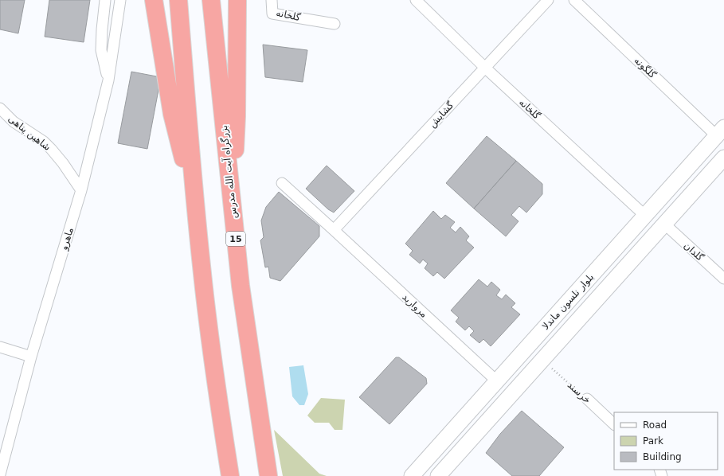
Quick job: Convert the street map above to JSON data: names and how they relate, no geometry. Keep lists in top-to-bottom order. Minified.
{"streets":{"highway":["بزرگراه آیت الله مدرس","15"],"main road":["بلوار نلسون ماندلا"],"street":["گلخانه","گلگونه","گشایش","شاهین پناهی","ماهرو","گلدان","مروارید","خرسند"]},"crossings":[["گلخانه","گشایش"],["گلخانه","بلوار نلسون ماندلا"],["گلگونه","بلوار نلسون ماندلا"],["گشایش","مروارید"],["شاهین پناهی","ماهرو"],["گلدان","بلوار نلسون ماندلا"],["بلوار نلسون ماندلا","مروارید"],["بلوار نلسون ماندلا","خرسند"]],"legend":["Road","Park","Building"]}
